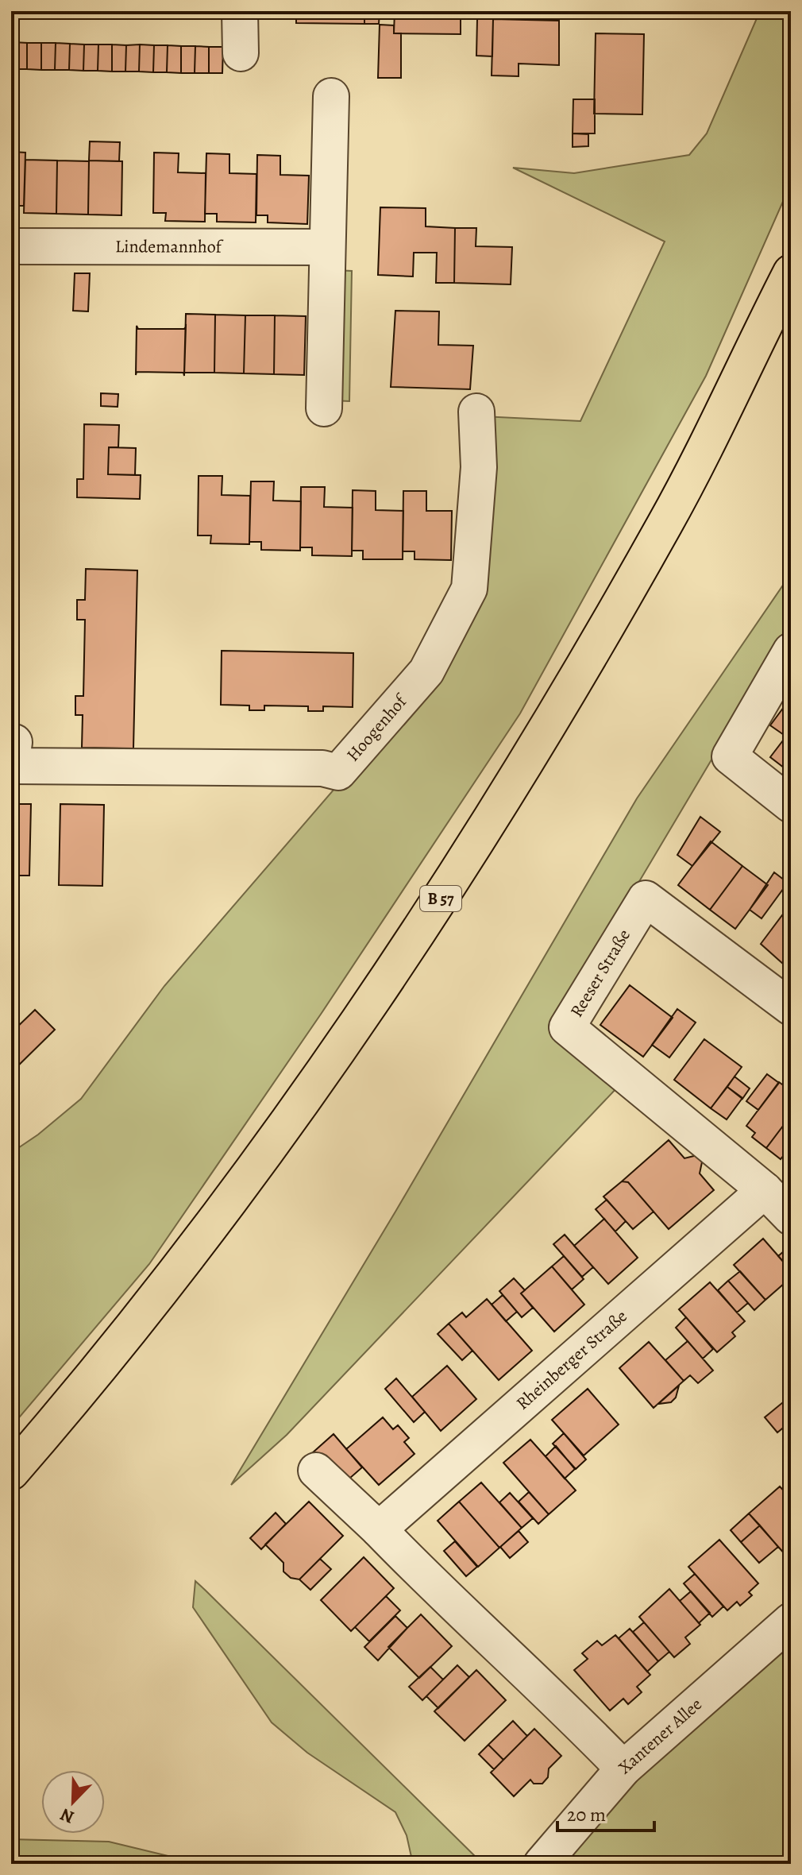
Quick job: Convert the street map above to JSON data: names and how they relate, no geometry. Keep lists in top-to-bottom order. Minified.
{"streets":{"main road":["B 57"],"street":["Lindemannhof","Hoogenhof","Reeser Straße","Rheinberger Straße","Xantener Allee"]},"crossings":[["Reeser Straße","Rheinberger Straße"]],"scale_bar":"20 m","north":"bottom left"}
